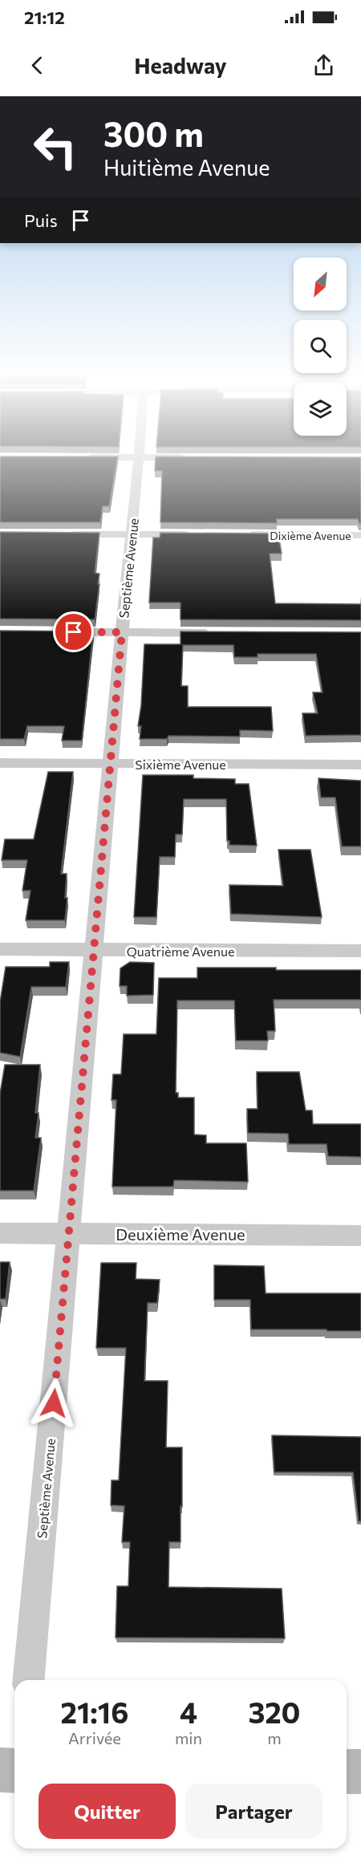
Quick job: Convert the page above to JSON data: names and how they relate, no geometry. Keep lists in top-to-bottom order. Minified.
{"streets":{"street":["Dixième Avenue","Septième Avenue","Sixième Avenue","Quatrième Avenue","Deuxième Avenue"]},"crossings":[["Septième Avenue","Sixième Avenue"],["Septième Avenue","Quatrième Avenue"],["Septième Avenue","Deuxième Avenue"]],"north":"bottom left","page":{"status":"21:12","header":"Headway","turn":["300 m","Huitième Avenue"],"then":"Puis","eta":["21:16","Arrivée","4","min","320","m"],"buttons":["Quitter","Partager"]}}
